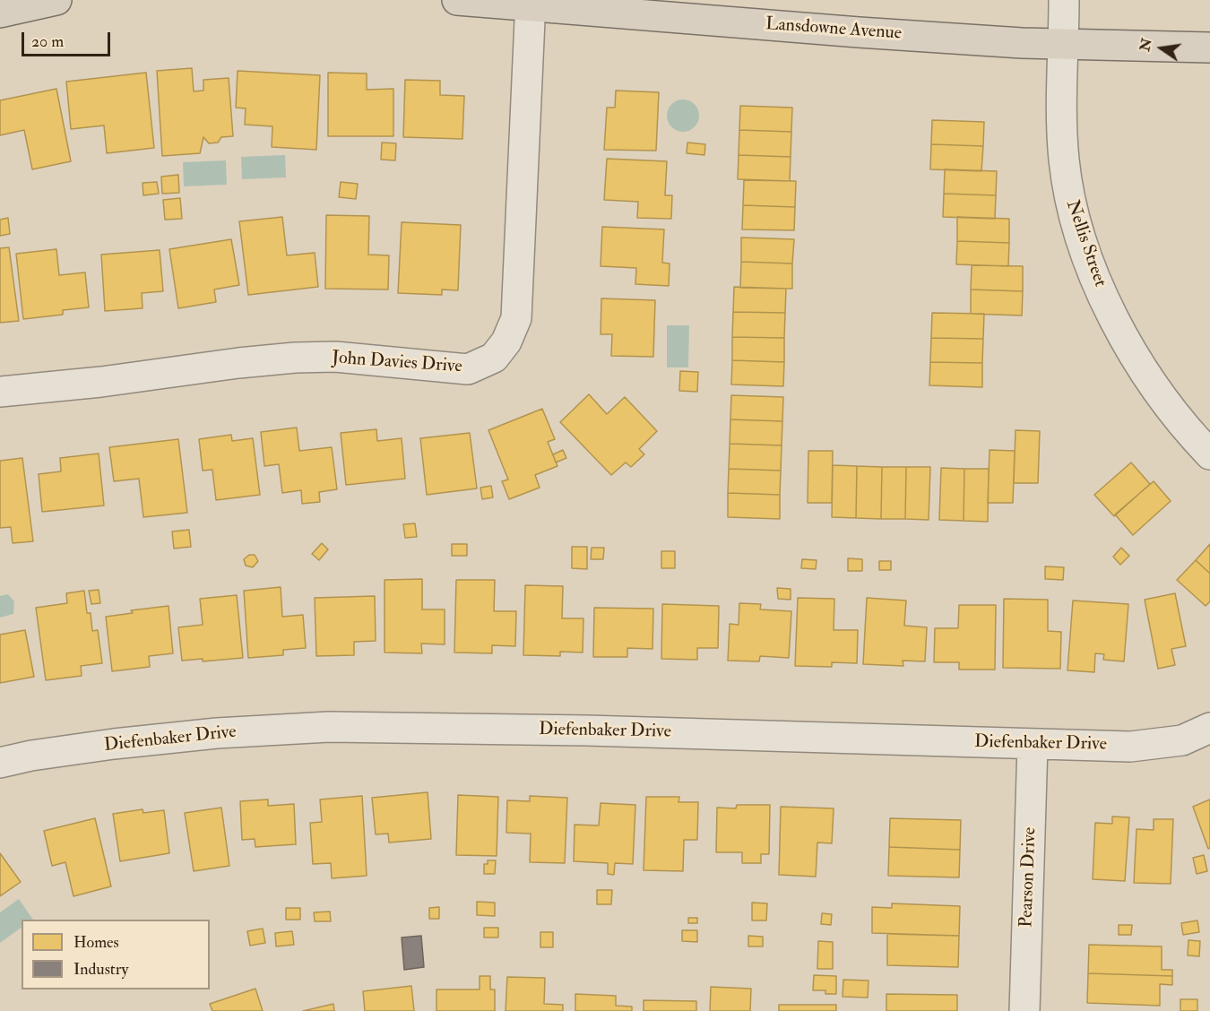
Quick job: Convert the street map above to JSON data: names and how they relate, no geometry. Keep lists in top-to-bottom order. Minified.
{"streets":{"main road":["Lansdowne Avenue"],"street":["Nellis Street","John Davies Drive","Diefenbaker Drive","Pearson Drive"]},"crossings":[["Lansdowne Avenue","Nellis Street"],["Lansdowne Avenue","John Davies Drive"],["Diefenbaker Drive","Pearson Drive"]],"legend":["Homes","Industry"],"scale_bar":"20 m","north":"left"}
